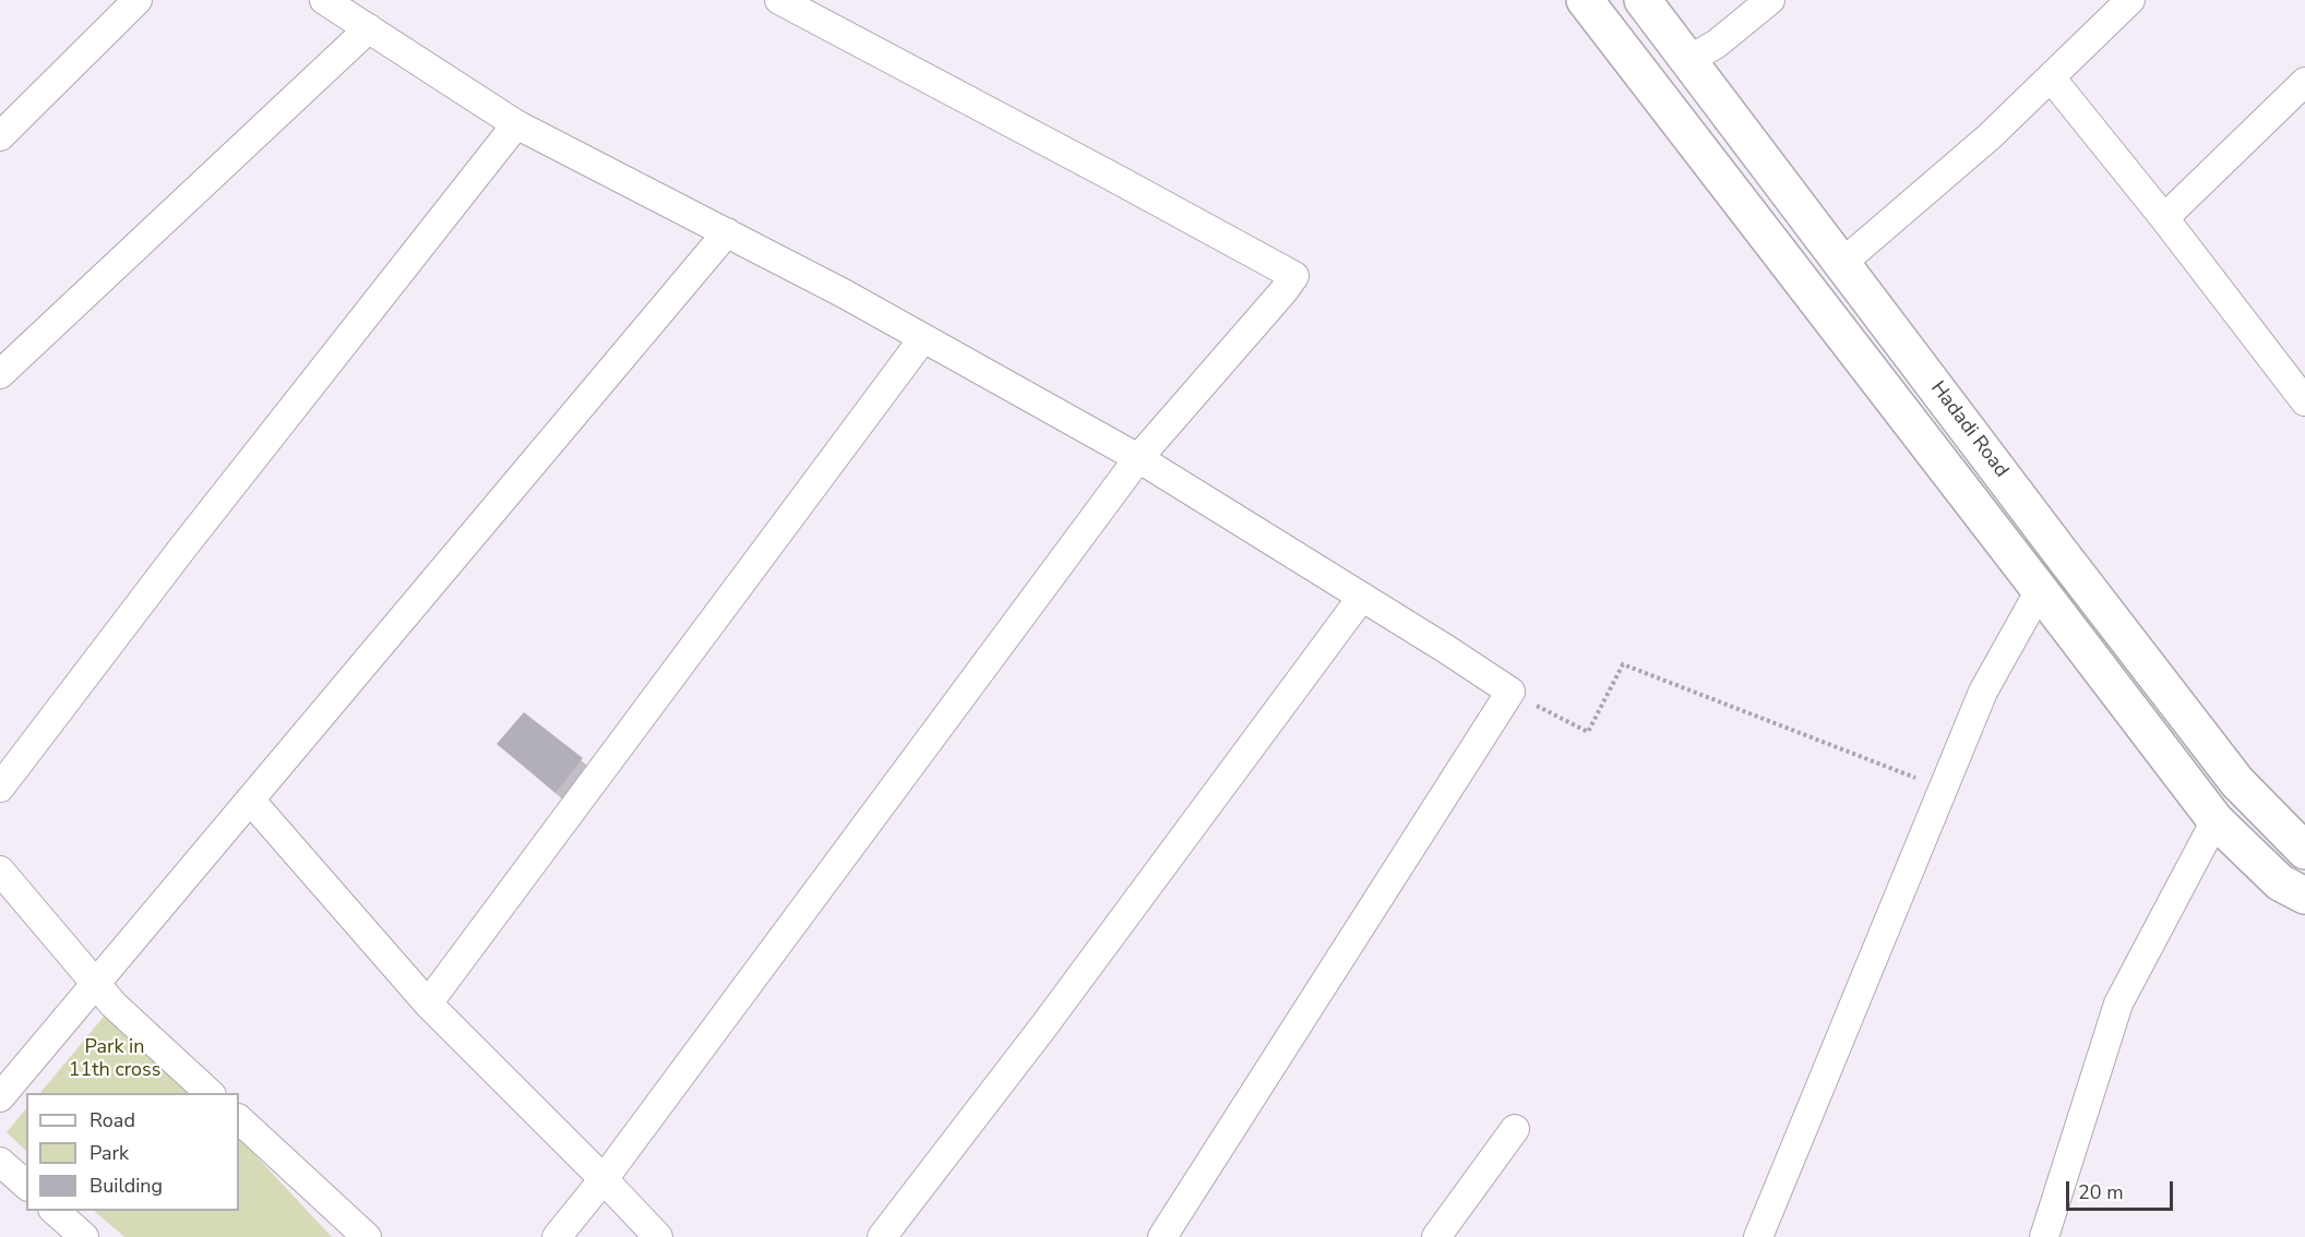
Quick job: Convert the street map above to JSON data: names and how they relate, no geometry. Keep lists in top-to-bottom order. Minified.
{"streets":{"main road":["Hadadi Road"]},"parks":["Park in 11th cross"],"legend":["Road","Park","Building"],"scale_bar":"20 m"}
